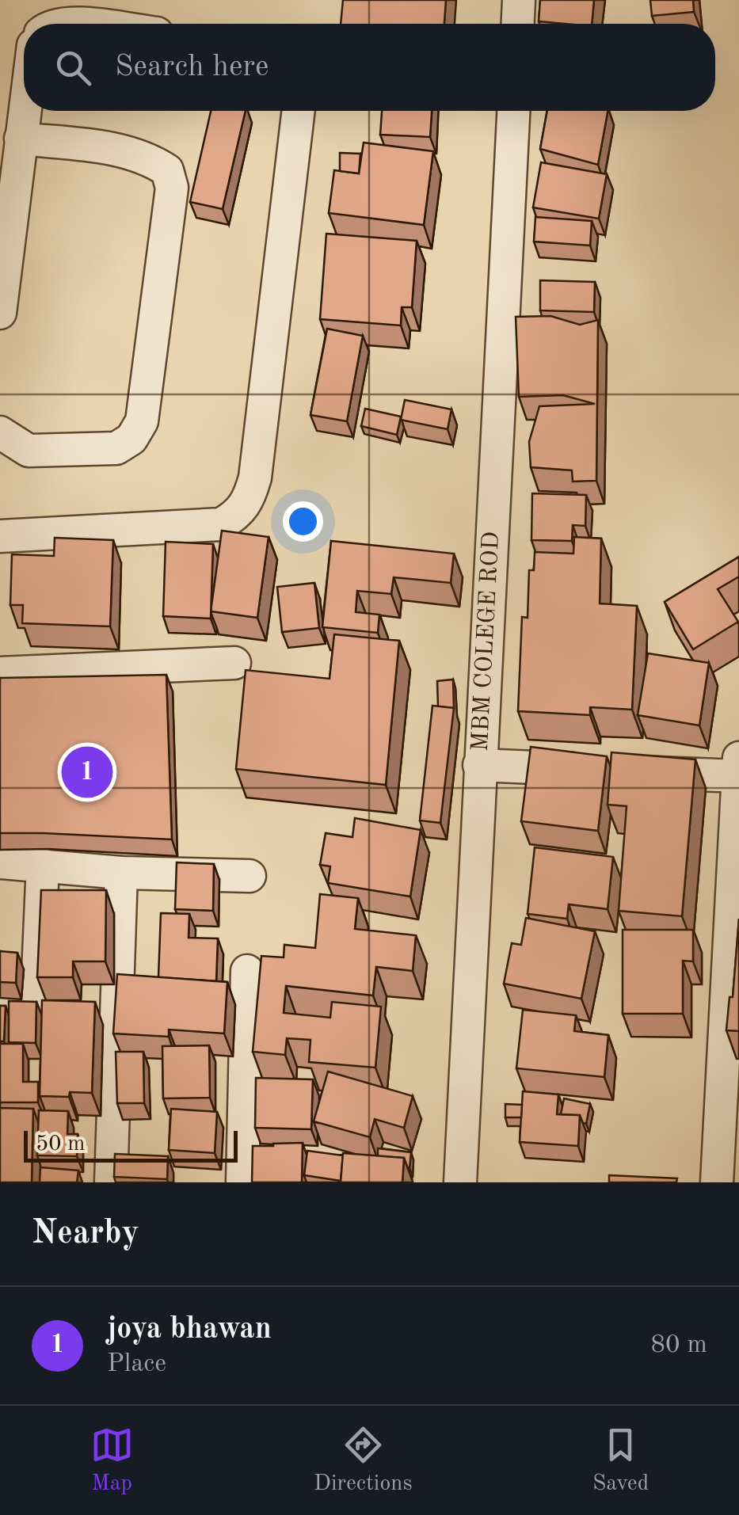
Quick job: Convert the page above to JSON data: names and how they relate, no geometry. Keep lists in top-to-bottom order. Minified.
{"streets":{"street":["MBM COLEGE ROD"]},"scale_bar":"50 m","page":{"search":"Search here","pins":"1","scale":"50 m","heading":"Nearby","list":[{"mark":"1","name":"joya bhawan","note":"Place","value":"80 m"}],"nav":["Map","Directions","Saved"]}}
